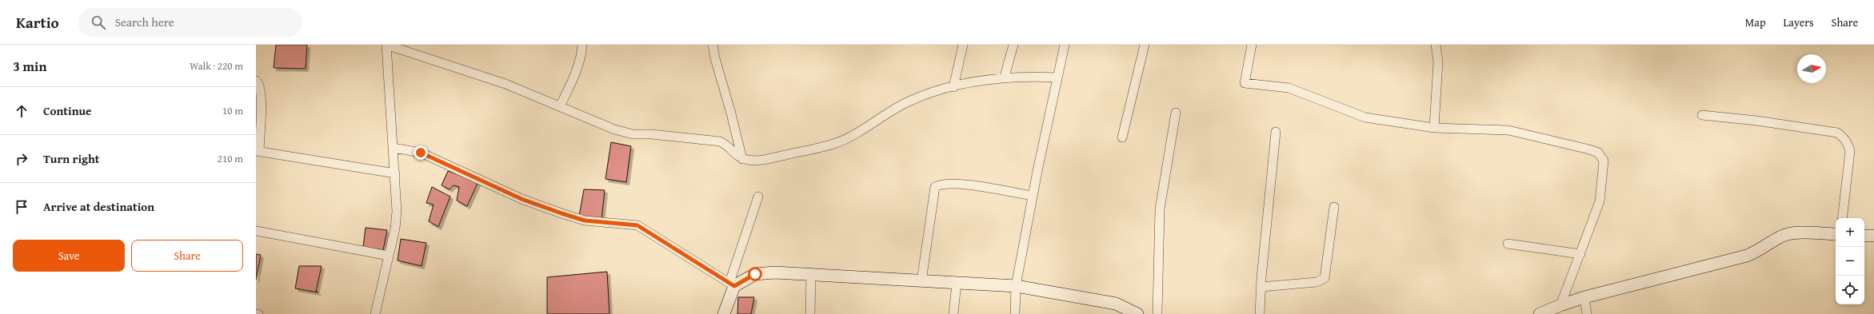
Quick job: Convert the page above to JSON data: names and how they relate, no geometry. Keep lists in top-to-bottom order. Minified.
{"north":"right","page":{"header":"Kartio","search":"Search here","nav":["Map","Layers","Share"],"heading":["3 min","Walk · 220 m"],"list":[["Continue","10 m"],["Turn right","210 m"],"Arrive at destination"],"map_buttons":["+","−"],"buttons":["Save","Share"]}}
